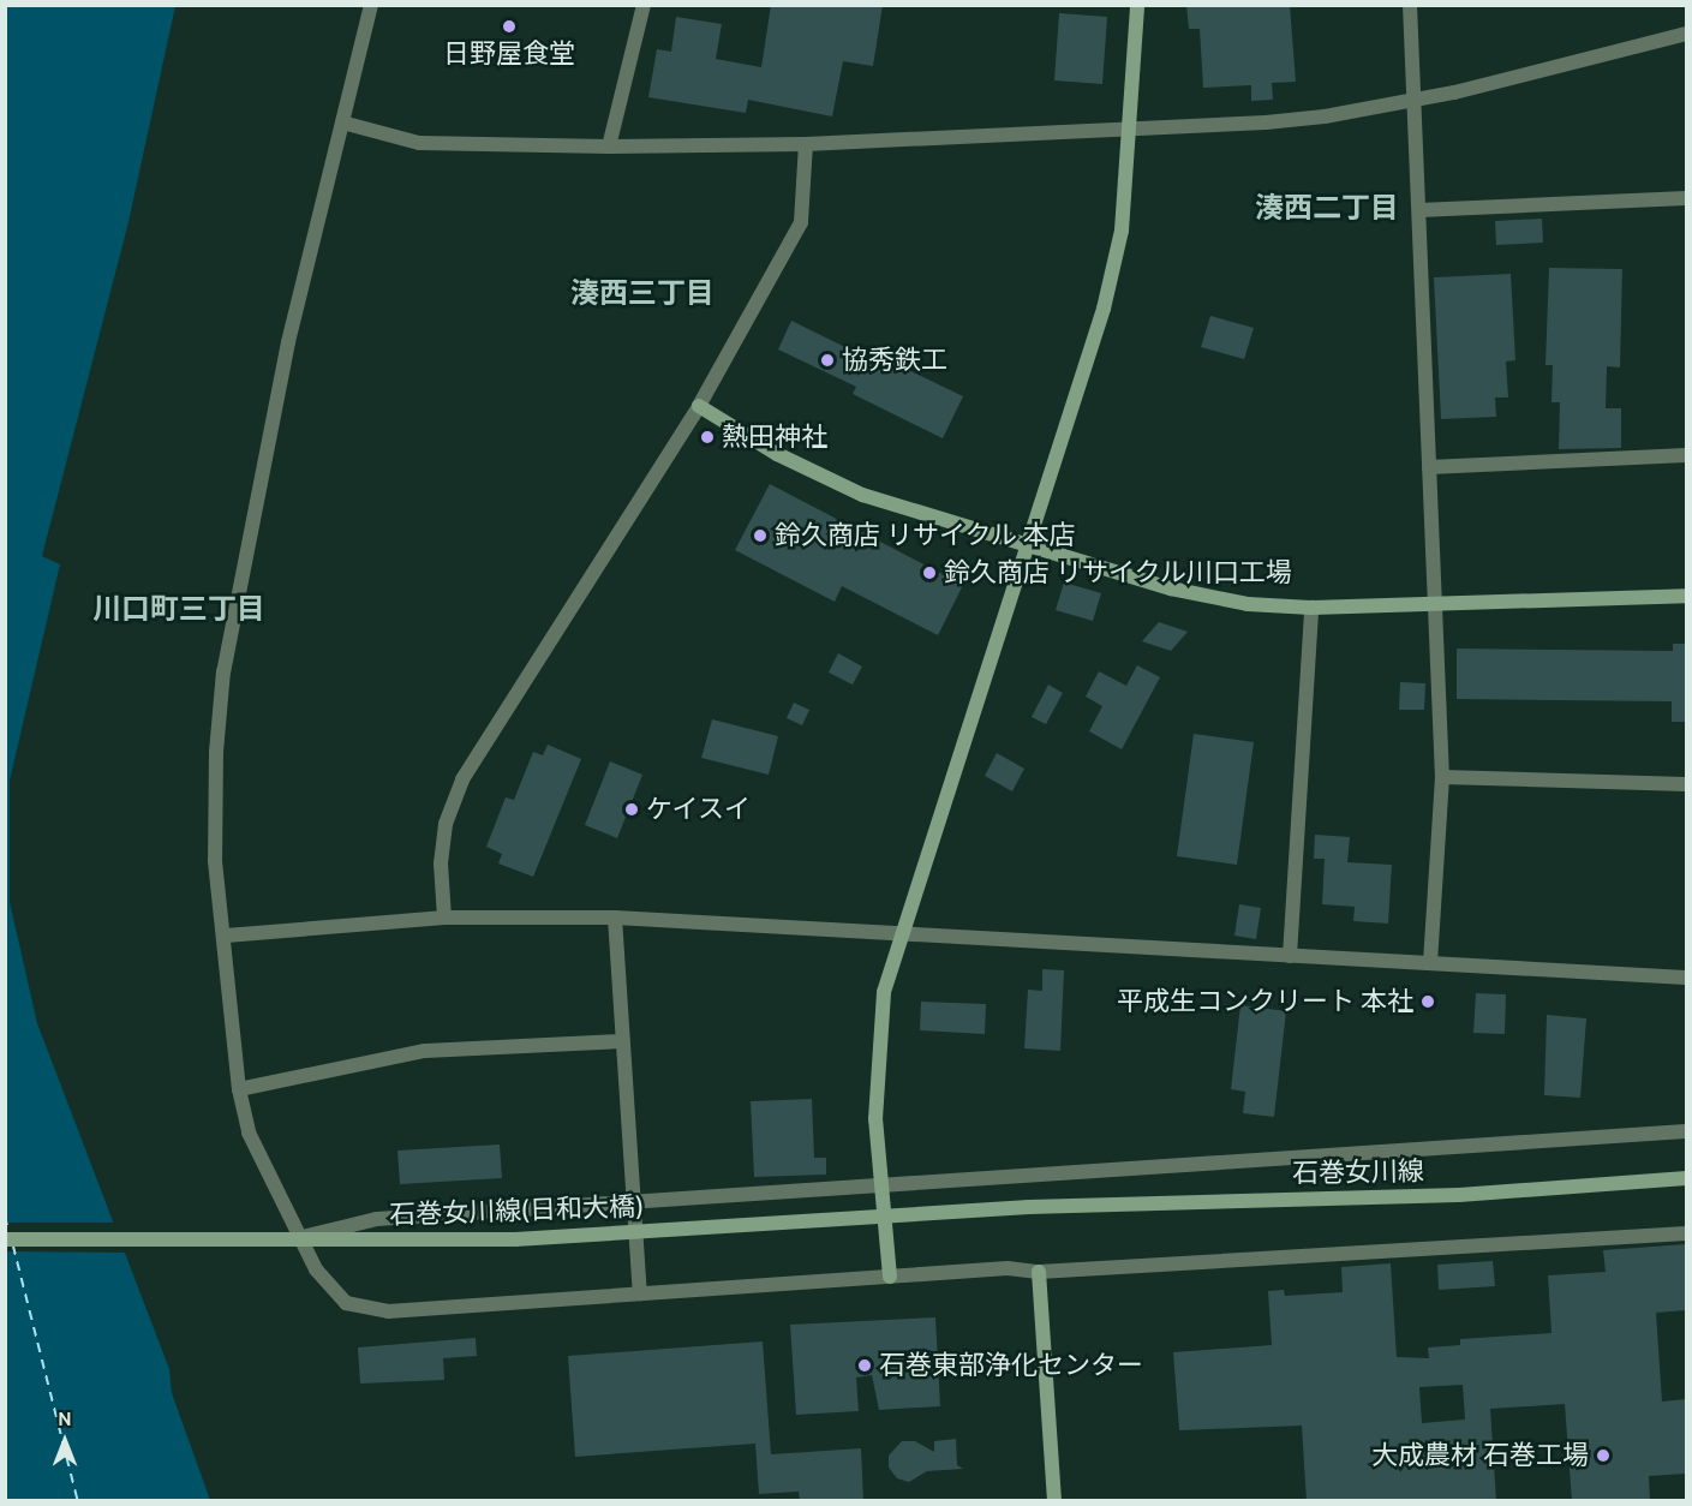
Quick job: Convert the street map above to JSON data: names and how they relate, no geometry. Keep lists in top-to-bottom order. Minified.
{"streets":{"street":["石巻女川線","石巻女川線(日和大橋)"]},"crossings":[["石巻女川線","石巻女川線(日和大橋)"]],"districts":["湊西二丁目","湊西三丁目","川口町三丁目"],"places":["日野屋食堂","協秀鉄工","熱田神社","鈴久商店 リサイクル 本店","鈴久商店 リサイクル川口工場","ケイスイ","平成生コンクリート 本社","石巻東部浄化センター","大成農材 石巻工場"],"north":"top"}
